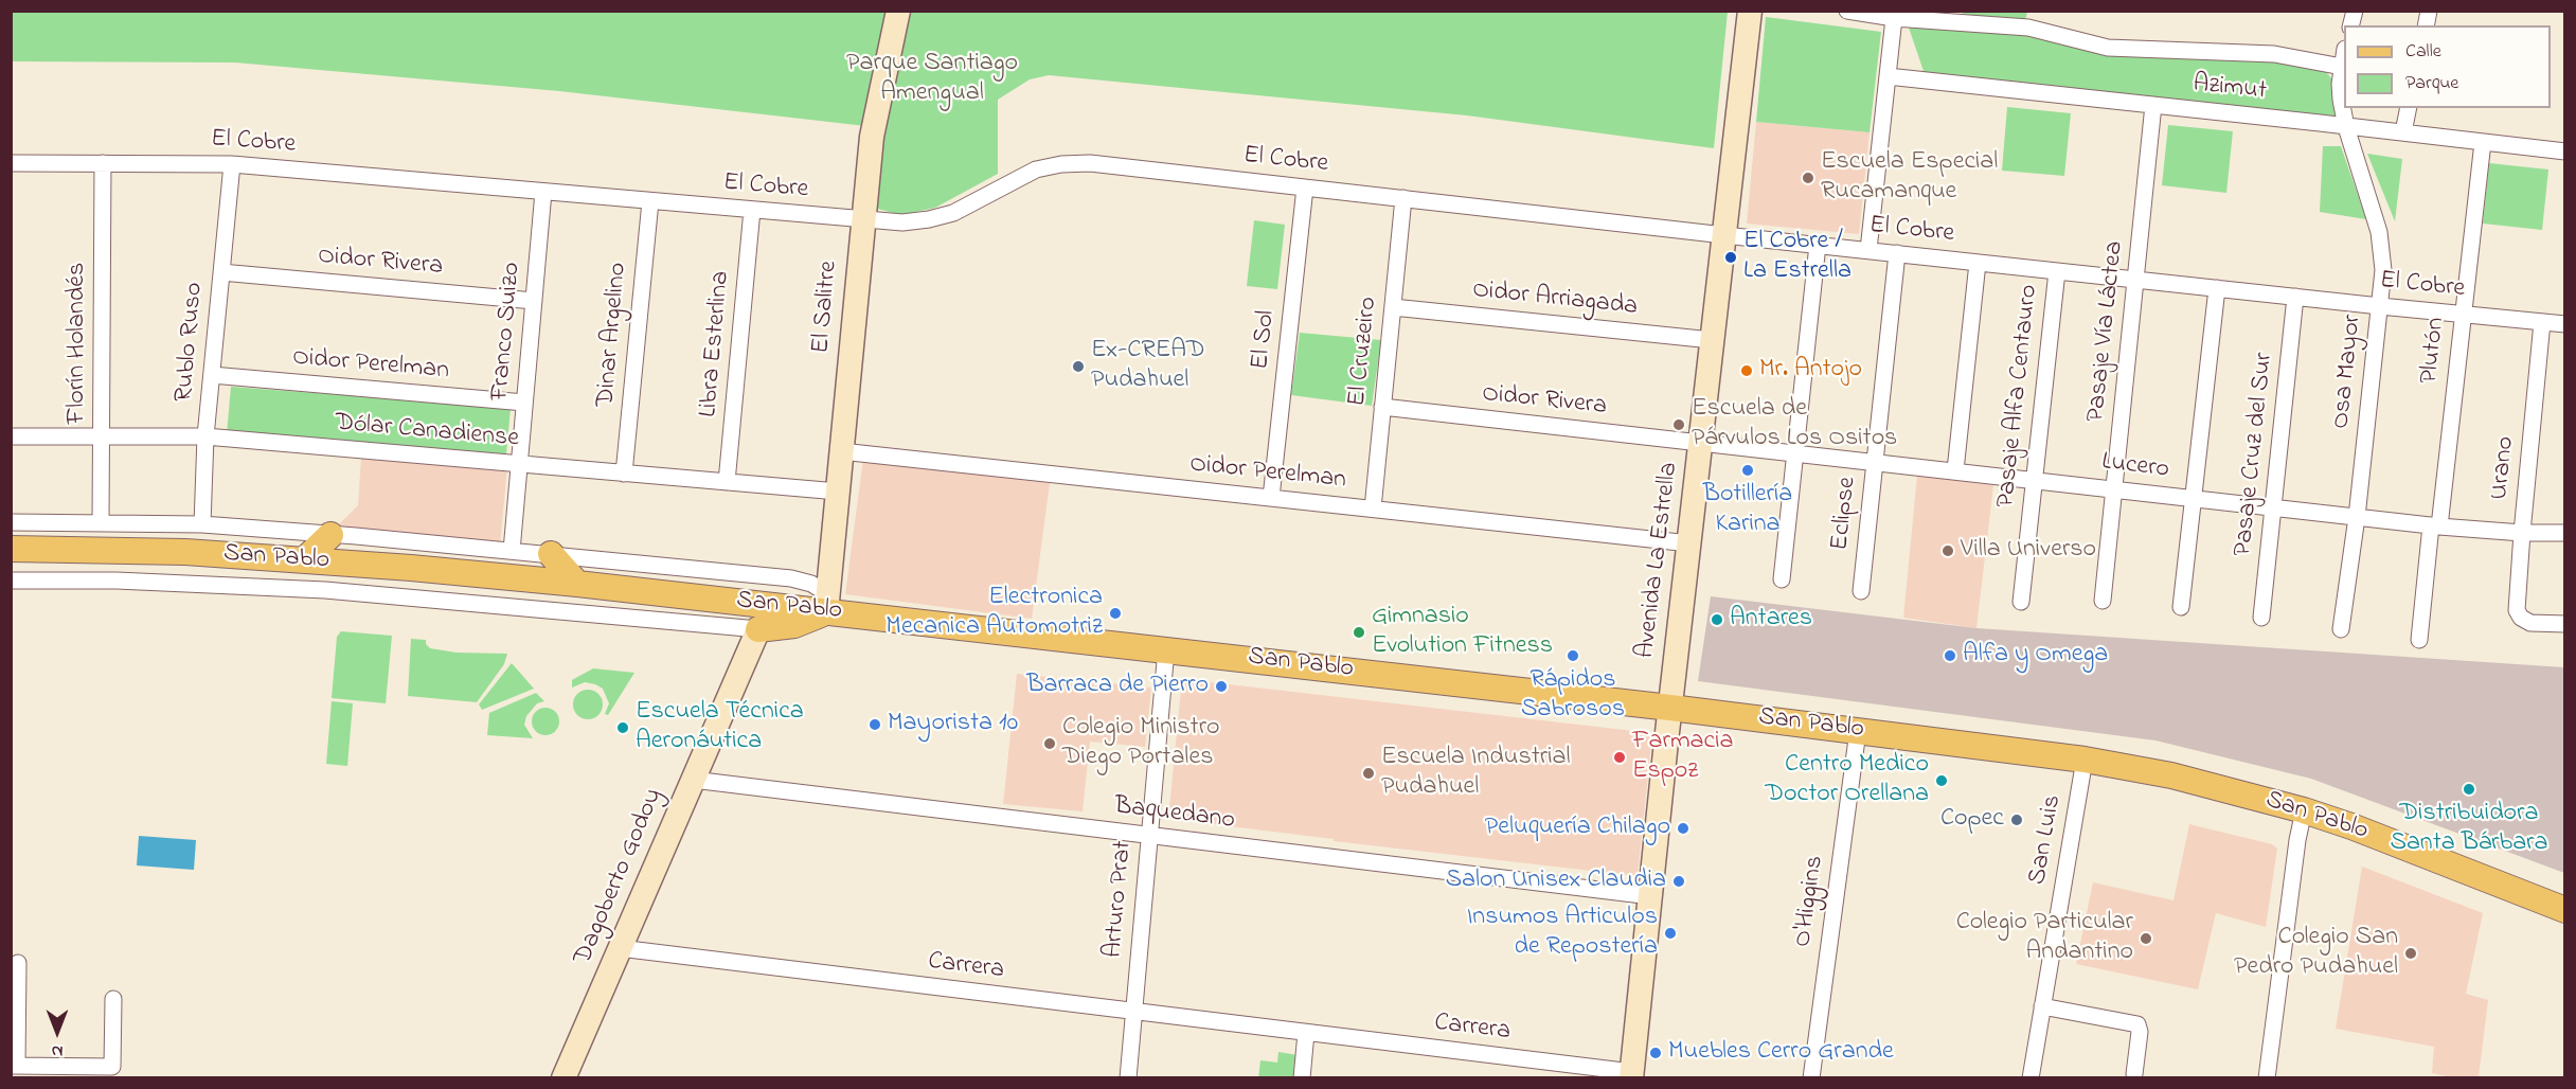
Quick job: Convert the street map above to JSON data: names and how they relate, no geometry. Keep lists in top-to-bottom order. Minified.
{"streets":{"main road":["San Pablo"],"street":["Azimut","El Cobre","Oidor Rivera","Oidor Arriagada","El Salitre","Franco Suizo","Pasaje Vía Láctea","Dinar Argelino","El Sol","Rublo Ruso","Florín Holandés","Libra Esterlina","Plutón","El Cruzeiro","Oidor Perelman","Osa Mayor","Pasaje Alfa Centauro","Dólar Canadiense","Pasaje Cruz del Sur","Lucero","Urano","Eclipse","Avenida La Estrella","Baquedano","San Luis","Dagoberto Godoy","Arturo Prat","O'Higgins","Carrera"]},"crossings":[["Azimut","Pasaje Vía Láctea"],["Azimut","Plutón"],["Azimut","Osa Mayor"],["El Cobre","El Salitre"],["El Cobre","Franco Suizo"],["El Cobre","Pasaje Vía Láctea"],["El Cobre","Dinar Argelino"],["El Cobre","El Sol"],["El Cobre","Rublo Ruso"],["El Cobre","Florín Holandés"],["El Cobre","Libra Esterlina"],["El Cobre","Plutón"],["El Cobre","El Cruzeiro"],["El Cobre","Osa Mayor"],["El Cobre","Pasaje Alfa Centauro"],["El Cobre","Pasaje Cruz del Sur"],["El Cobre","Urano"],["El Cobre","Eclipse"],["El Cobre","Avenida La Estrella"],["Oidor Rivera","Franco Suizo"],["Oidor Rivera","Rublo Ruso"],["Oidor Rivera","El Cruzeiro"],["Oidor Rivera","Lucero"],["Oidor Rivera","Avenida La Estrella"],["Oidor Arriagada","El Cruzeiro"],["Oidor Arriagada","Avenida La Estrella"],["El Salitre","Oidor Perelman"],["El Salitre","Dólar Canadiense"],["El Salitre","San Pablo"],["Franco Suizo","Oidor Perelman"],["Franco Suizo","Dólar Canadiense"],["Franco Suizo","San Pablo"],["Pasaje Vía Láctea","Lucero"],["Dinar Argelino","Dólar Canadiense"],["El Sol","Oidor Perelman"],["Rublo Ruso","Oidor Perelman"],["Rublo Ruso","Dólar Canadiense"],["Rublo Ruso","San Pablo"],["Florín Holandés","Dólar Canadiense"],["Florín Holandés","San Pablo"],["Libra Esterlina","Dólar Canadiense"],["Plutón","Lucero"],["El Cruzeiro","Oidor Perelman"],["Oidor Perelman","Avenida La Estrella"],["Osa Mayor","Lucero"],["Pasaje Alfa Centauro","Lucero"],["Pasaje Cruz del Sur","Lucero"],["Lucero","Urano"],["Lucero","Eclipse"],["Lucero","Avenida La Estrella"],["San Pablo","Avenida La Estrella"],["San Pablo","San Luis"],["San Pablo","Dagoberto Godoy"],["San Pablo","Arturo Prat"],["San Pablo","O'Higgins"],["Avenida La Estrella","Baquedano"],["Avenida La Estrella","Carrera"],["Baquedano","Dagoberto Godoy"],["Baquedano","Arturo Prat"],["Dagoberto Godoy","Carrera"],["Arturo Prat","Carrera"]],"parks":["Parque Santiago Amengual"],"places":["Escuela Especial Rucamanque","El Cobre / La Estrella","Ex-CREAD Pudahuel","Mr. Antojo","Escuela de Párvulos Los Ositos","Botillería Karina","Villa Universo","Electronica Mecanica Automotriz","Antares","Gimnasio Evolution Fitness","Rápidos Sabrosos","Alfa y Omega","Barraca de Pierro","Mayorista 10","Escuela Técnica Aeronáutica","Colegio Ministro Diego Portales","Farmacia Espoz","Escuela Industrial Pudahuel","Centro Medico Doctor Orellana","Distribuidora Santa Bárbara","Copec","Peluquería Chilago","Salon Unisex Claudia","Insumos Articulos de Repostería","Colegio Particular Andantino","Colegio San Pedro Pudahuel","Muebles Cerro Grande"],"legend":["Calle","Parque"],"north":"bottom"}
